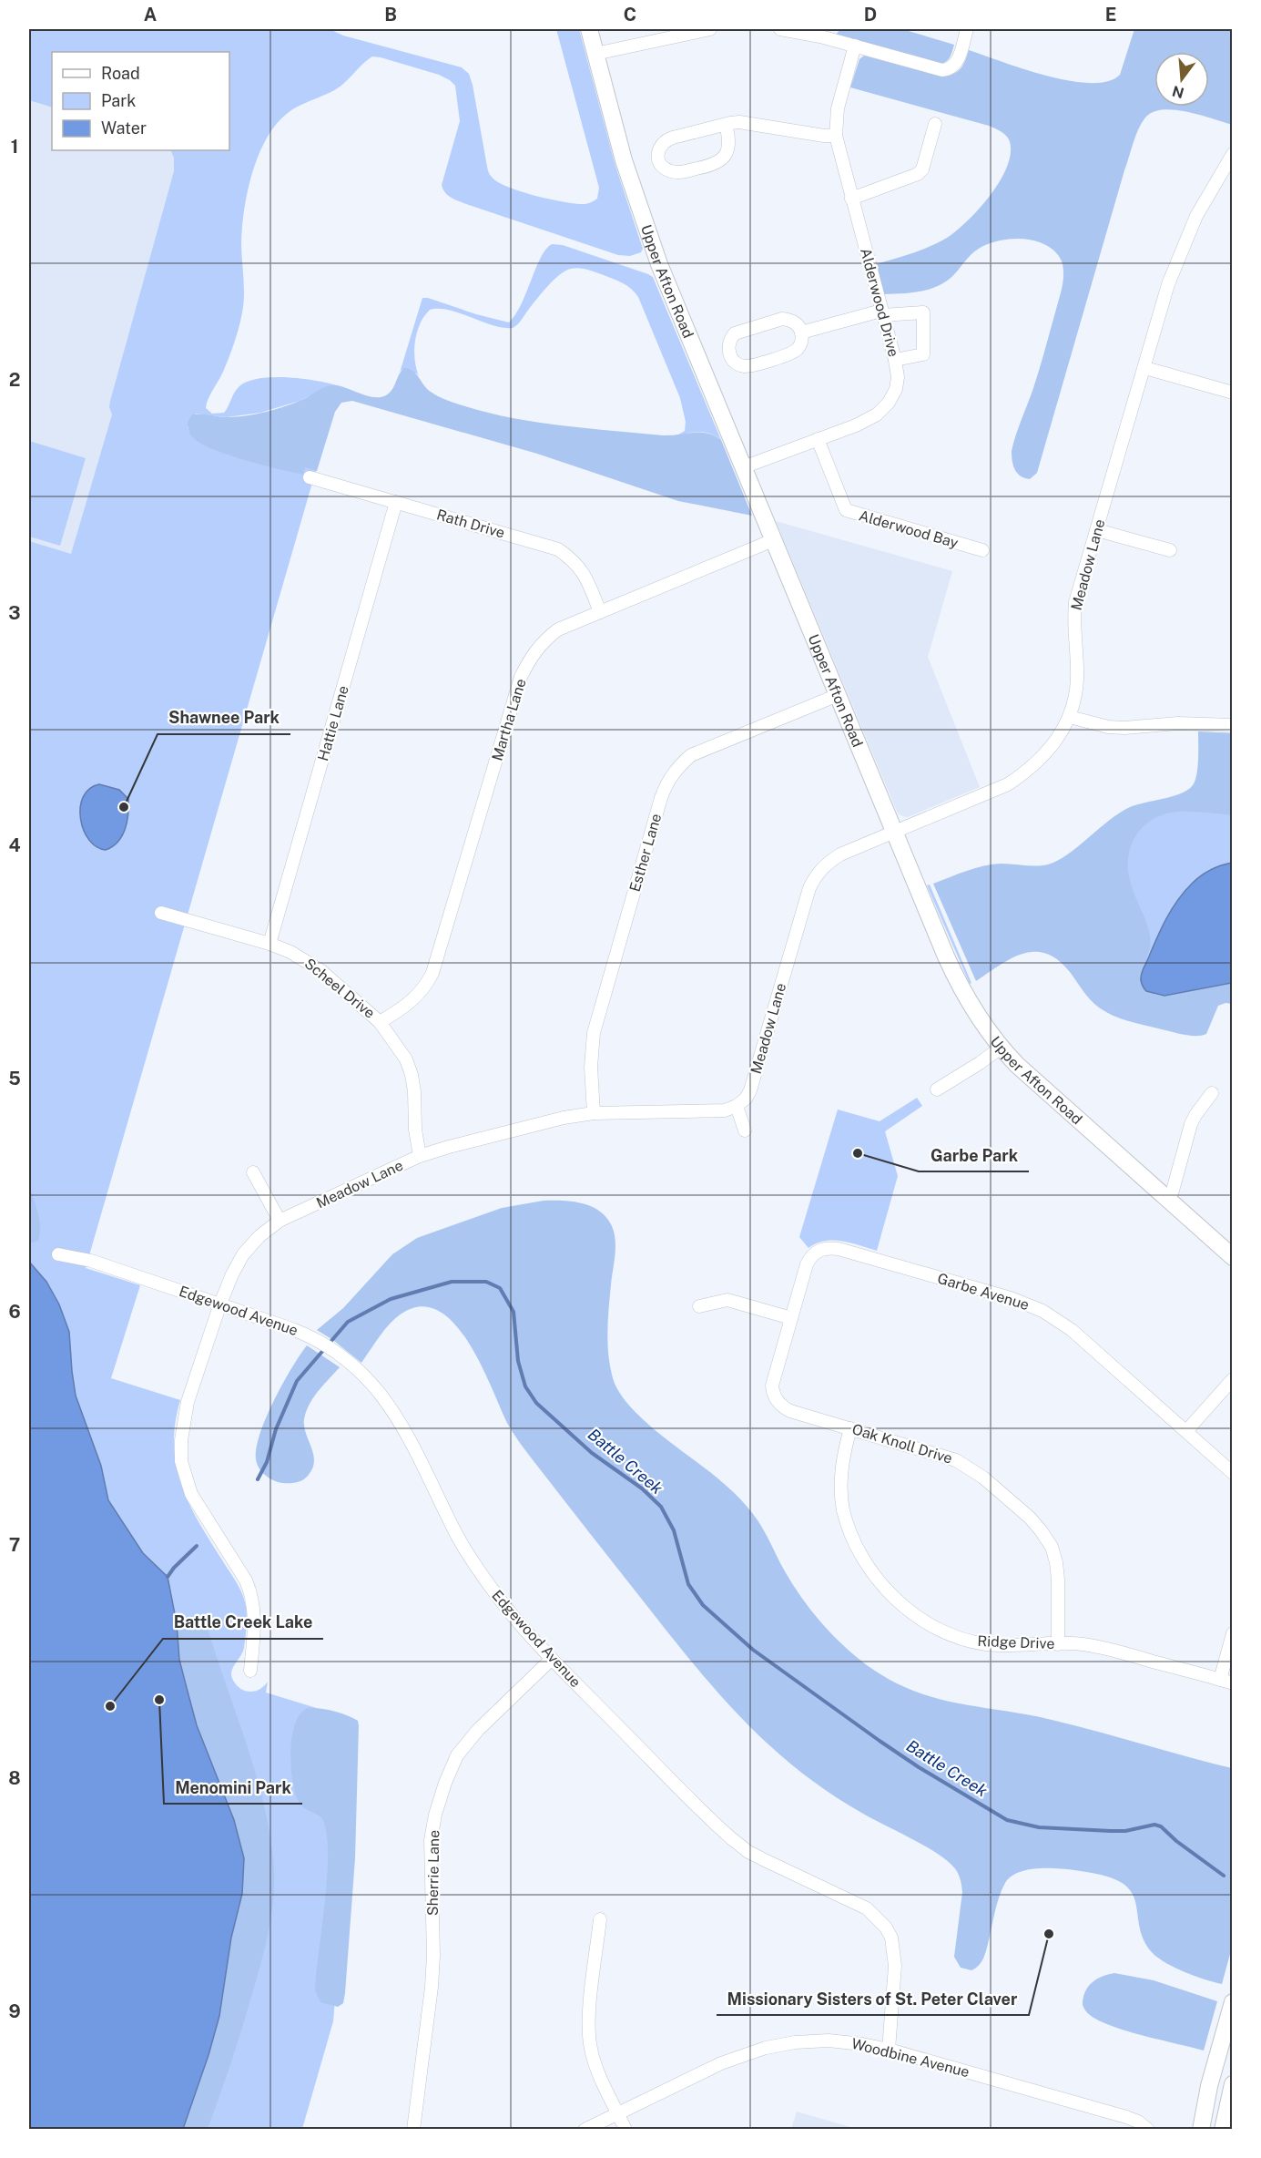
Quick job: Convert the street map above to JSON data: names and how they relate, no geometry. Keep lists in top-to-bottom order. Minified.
{"streets":{"street":["Upper Afton Road","Alderwood Drive","Rath Drive","Alderwood Bay","Meadow Lane","Martha Lane","Hattie Lane","Esther Lane","Scheel Drive","Garbe Avenue","Edgewood Avenue","Oak Knoll Drive","Ridge Drive","Sherrie Lane","Woodbine Avenue"]},"crossings":[["Upper Afton Road","Alderwood Drive"],["Upper Afton Road","Meadow Lane"],["Upper Afton Road","Martha Lane"],["Upper Afton Road","Esther Lane"],["Alderwood Drive","Alderwood Bay"],["Rath Drive","Martha Lane"],["Rath Drive","Hattie Lane"],["Meadow Lane","Esther Lane"],["Meadow Lane","Scheel Drive"],["Meadow Lane","Edgewood Avenue"],["Martha Lane","Scheel Drive"],["Hattie Lane","Scheel Drive"],["Garbe Avenue","Oak Knoll Drive"],["Edgewood Avenue","Sherrie Lane"],["Edgewood Avenue","Woodbine Avenue"],["Oak Knoll Drive","Ridge Drive"]],"water":["Battle Creek"],"places":["Shawnee Park","Garbe Park","Menomini Park","Battle Creek Lake","Missionary Sisters of St. Peter Claver"],"legend":["Road","Park","Water"],"north":"bottom","grid":{"columns":["A","B","C","D","E"],"rows":["1","2","3","4","5","6","7","8","9"]}}
